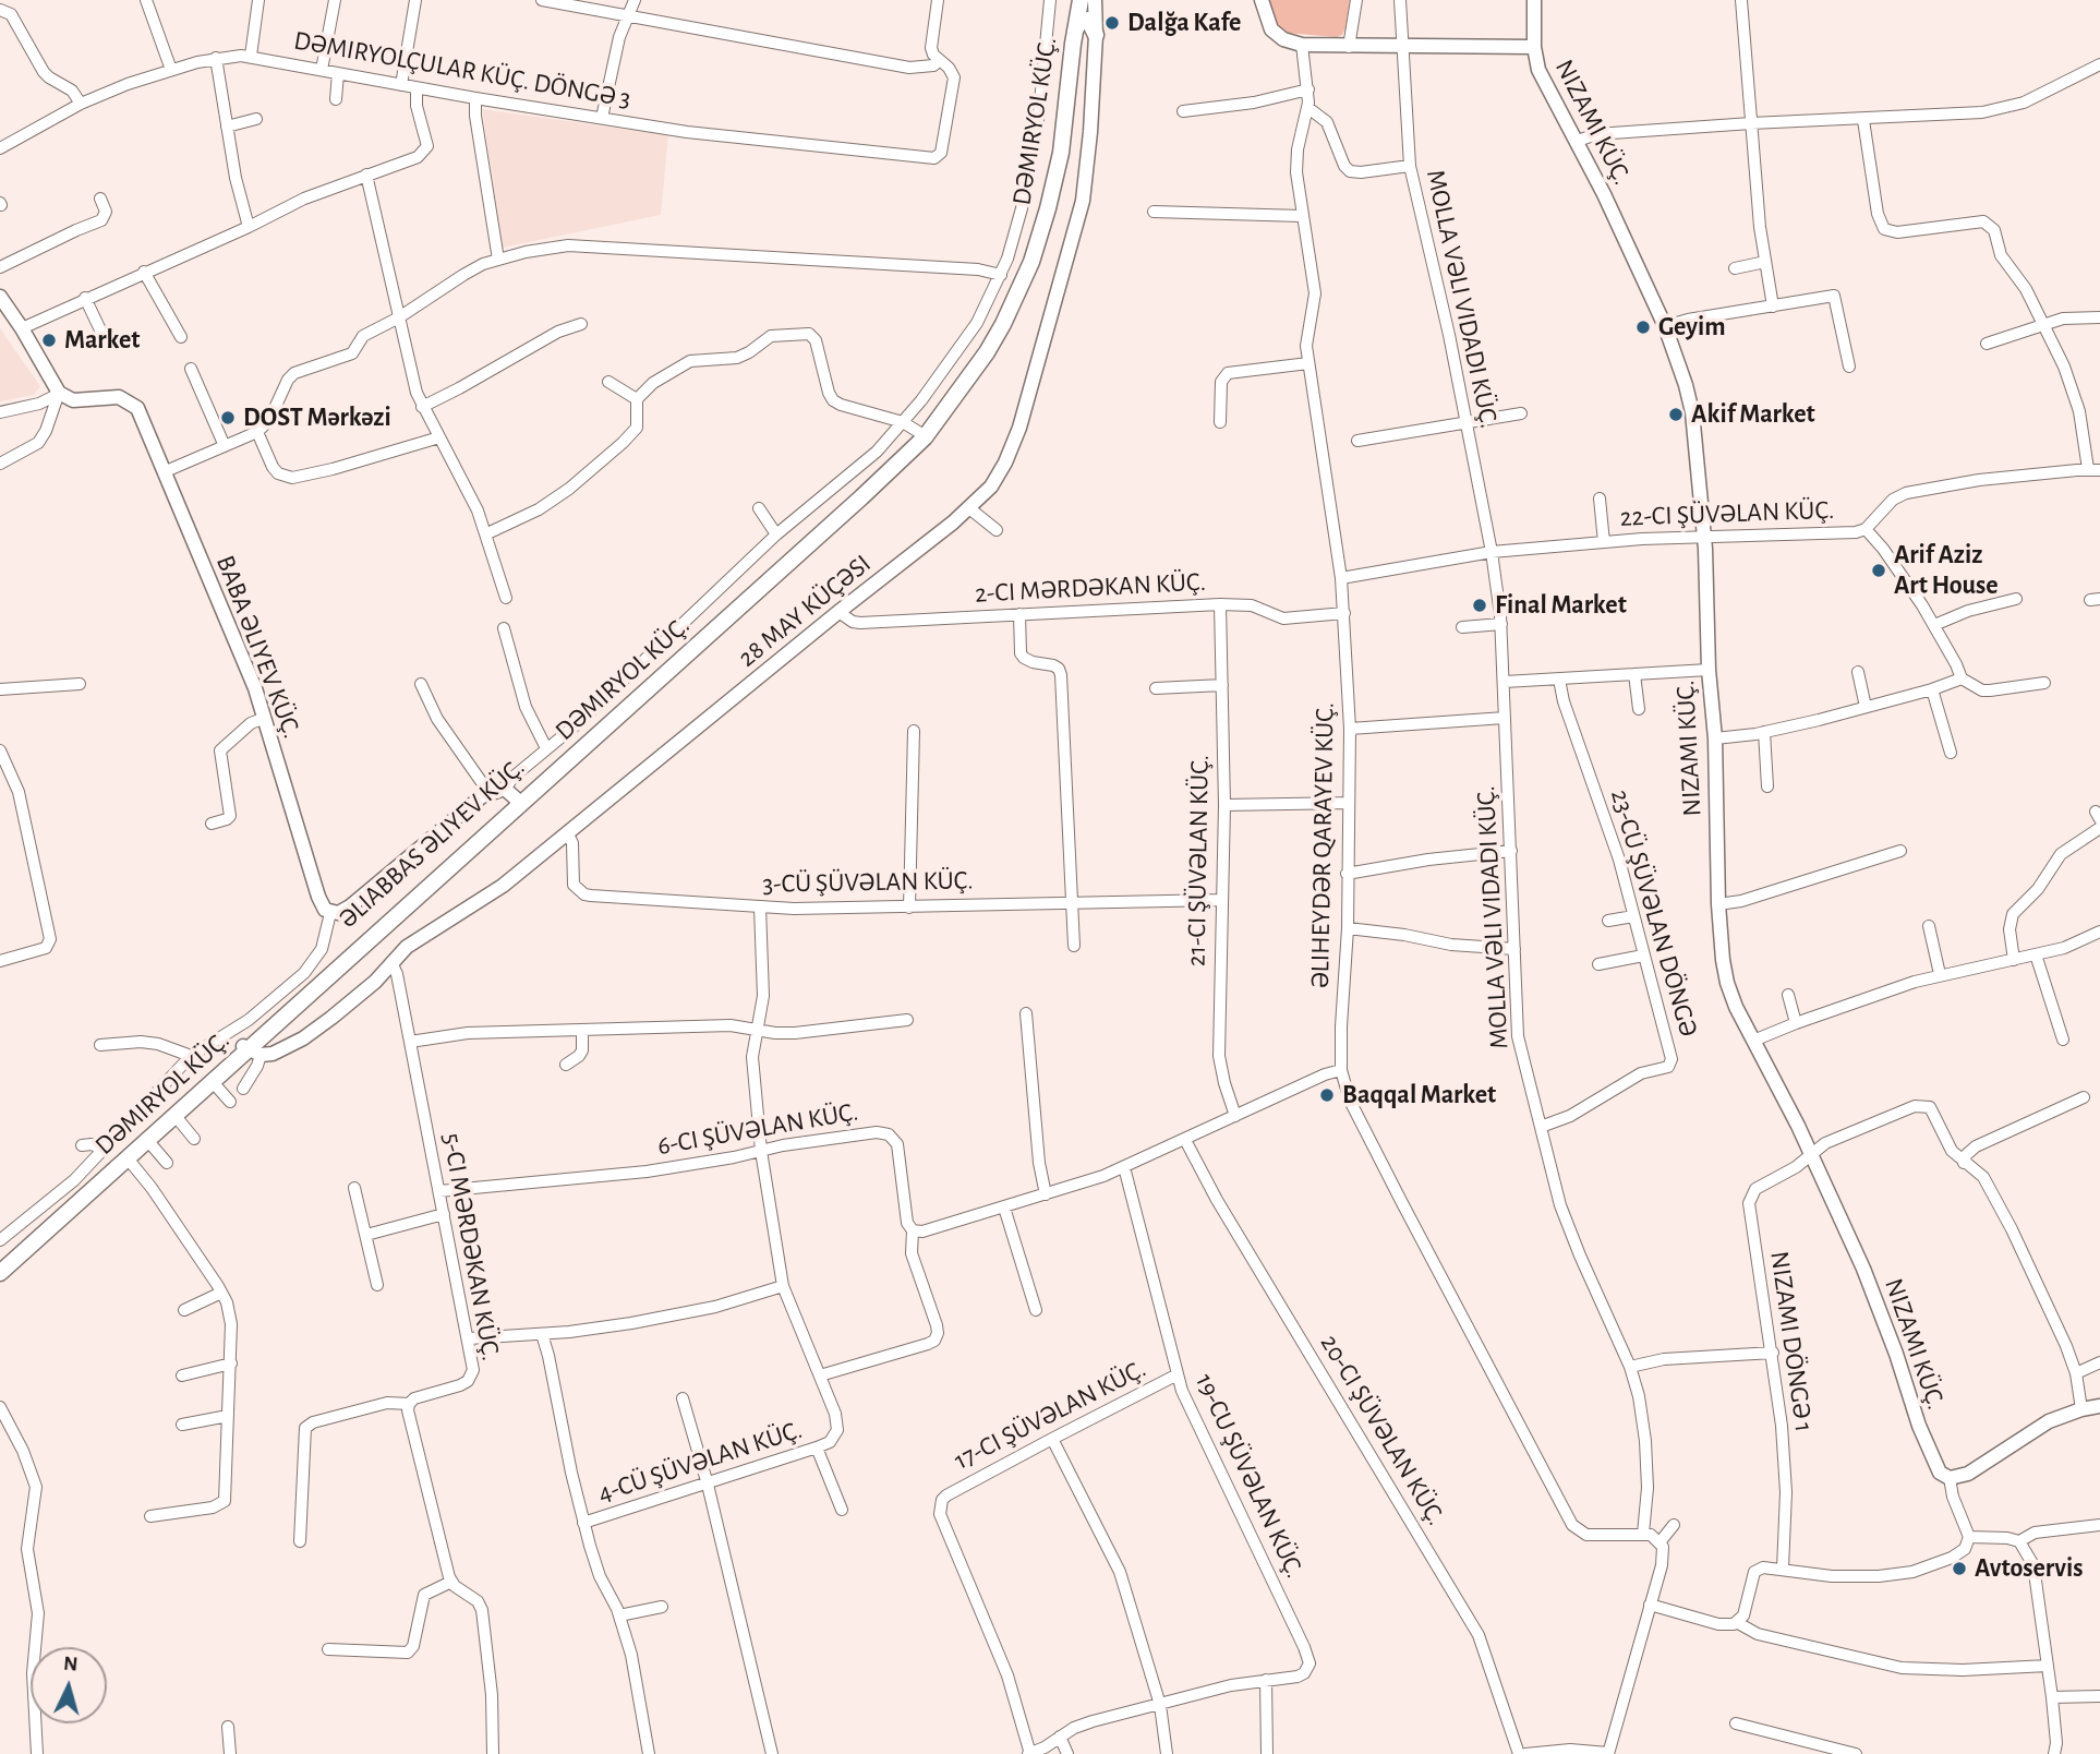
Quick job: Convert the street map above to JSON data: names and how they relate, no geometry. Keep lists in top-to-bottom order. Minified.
{"streets":{"main road":["DƏMIRYOL KÜÇ.","ƏLIABBAS ƏLIYEV KÜÇ."],"street":["DƏMIRYOLÇULAR KÜÇ. DÖNGƏ 3","NIZAMI KÜÇ.","MOLLA VƏLI VIDADI KÜÇ.","22-CI ŞÜVƏLAN KÜÇ.","2-CI MƏRDƏKAN KÜÇ.","28 MAY KÜÇƏSI","BABA ƏLIYEV KÜÇ.","ƏLIHEYDƏR QARAYEV KÜÇ.","21-CI ŞÜVƏLAN KÜÇ.","3-CÜ ŞÜVƏLAN KÜÇ.","23-CÜ ŞÜVƏLAN DÖNGƏ","5-CI MƏRDƏKAN KÜÇ.","NIZAMI DÖNGƏ 1","17-CI ŞÜVƏLAN KÜÇ.","20-CI ŞÜVƏLAN KÜÇ.","4-CÜ ŞÜVƏLAN KÜÇ.","19-CU ŞÜVƏLAN KÜÇ."]},"crossings":[["DƏMIRYOL KÜÇ.","28 MAY KÜÇƏSI"],["DƏMIRYOL KÜÇ.","BABA ƏLIYEV KÜÇ."],["DƏMIRYOL KÜÇ.","ƏLIABBAS ƏLIYEV KÜÇ."],["NIZAMI KÜÇ.","22-CI ŞÜVƏLAN KÜÇ."],["NIZAMI KÜÇ.","NIZAMI DÖNGƏ 1"],["MOLLA VƏLI VIDADI KÜÇ.","22-CI ŞÜVƏLAN KÜÇ."],["MOLLA VƏLI VIDADI KÜÇ.","ƏLIHEYDƏR QARAYEV KÜÇ."],["MOLLA VƏLI VIDADI KÜÇ.","23-CÜ ŞÜVƏLAN DÖNGƏ"],["22-CI ŞÜVƏLAN KÜÇ.","ƏLIHEYDƏR QARAYEV KÜÇ."],["2-CI MƏRDƏKAN KÜÇ.","28 MAY KÜÇƏSI"],["2-CI MƏRDƏKAN KÜÇ.","ƏLIHEYDƏR QARAYEV KÜÇ."],["2-CI MƏRDƏKAN KÜÇ.","21-CI ŞÜVƏLAN KÜÇ."],["28 MAY KÜÇƏSI","ƏLIABBAS ƏLIYEV KÜÇ."],["28 MAY KÜÇƏSI","3-CÜ ŞÜVƏLAN KÜÇ."],["28 MAY KÜÇƏSI","5-CI MƏRDƏKAN KÜÇ."],["21-CI ŞÜVƏLAN KÜÇ.","3-CÜ ŞÜVƏLAN KÜÇ."],["3-CÜ ŞÜVƏLAN KÜÇ.","4-CÜ ŞÜVƏLAN KÜÇ."],["17-CI ŞÜVƏLAN KÜÇ.","19-CU ŞÜVƏLAN KÜÇ."]],"places":["Dalğa Kafe","Geyim","Market","Akif Market","DOST Mərkəzi","Arif Aziz Art House","Final Market","Baqqal Market","Avtoservis"],"north":"top"}
